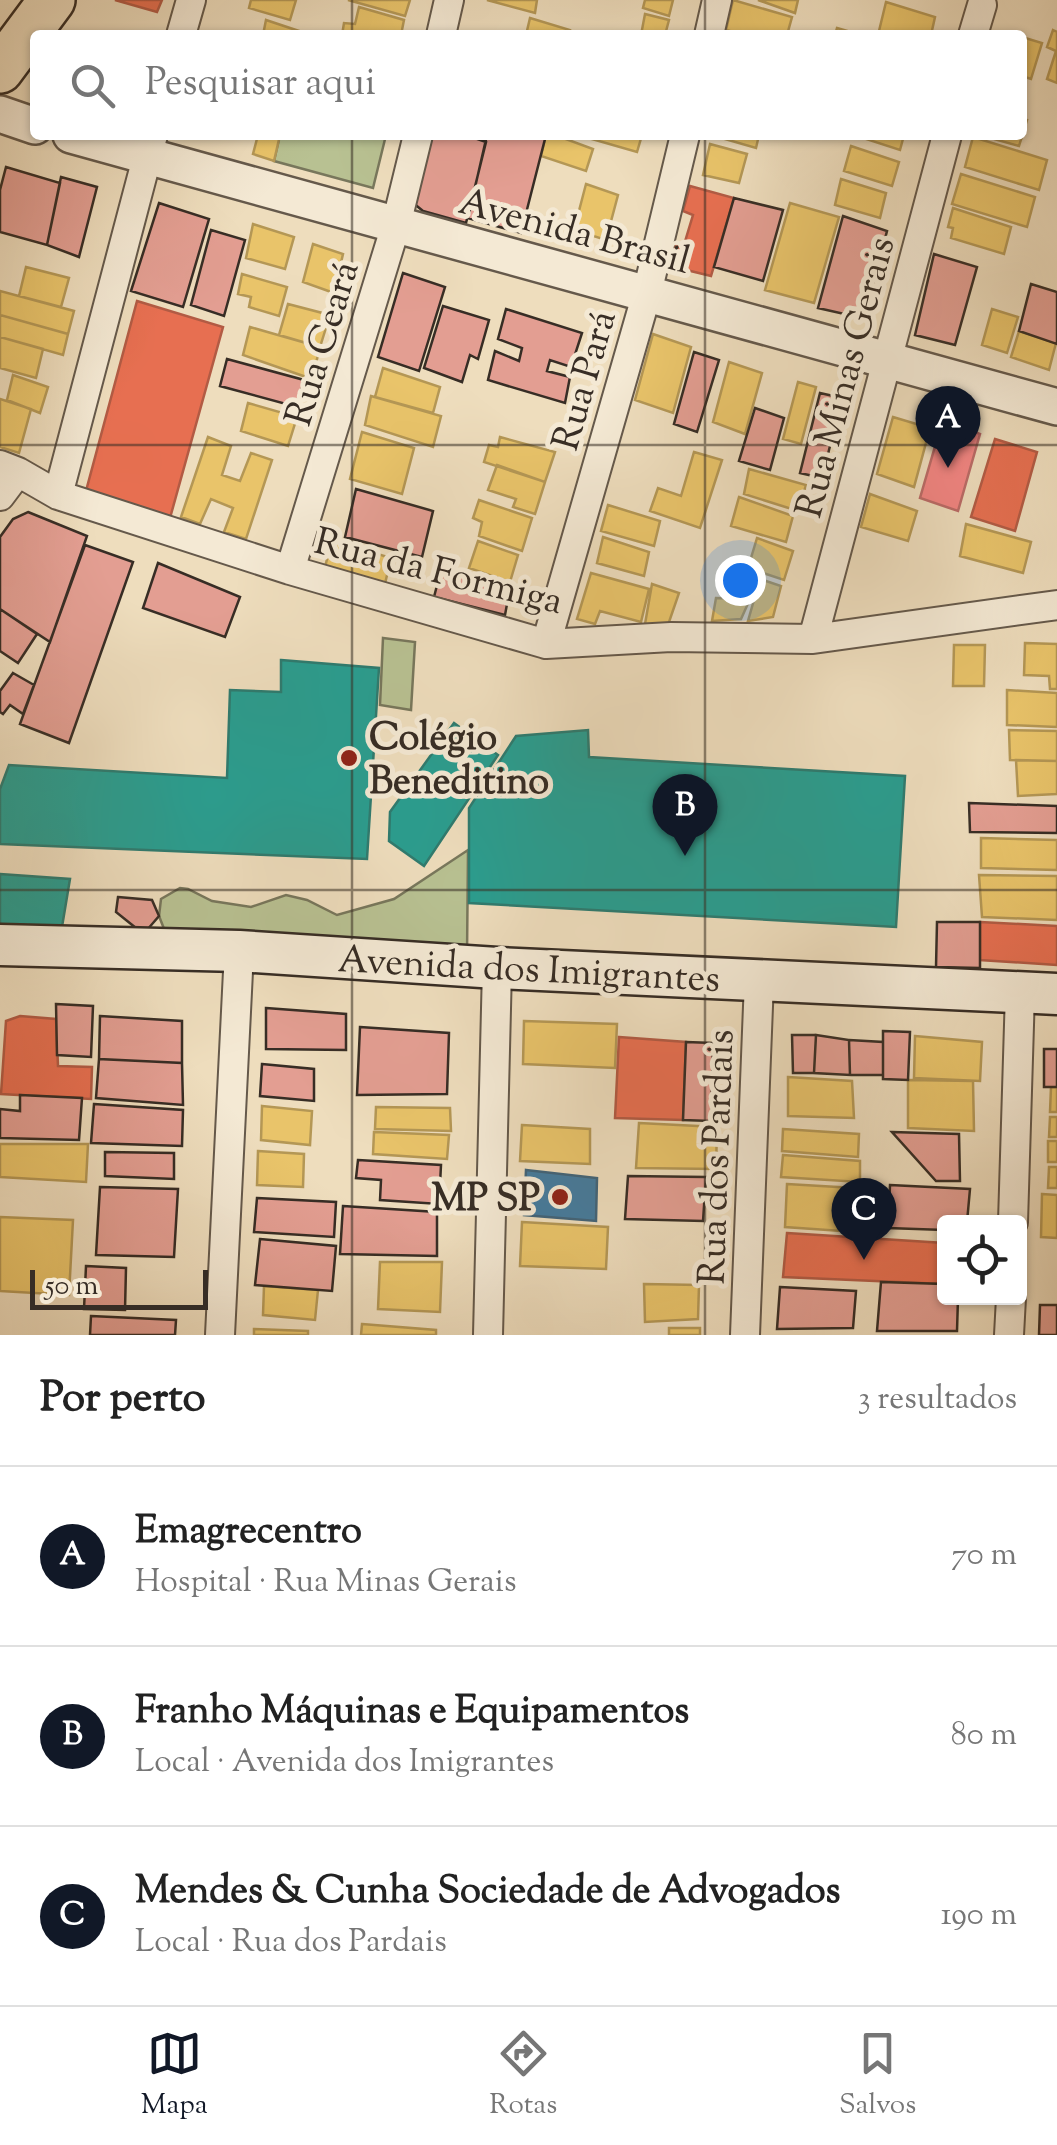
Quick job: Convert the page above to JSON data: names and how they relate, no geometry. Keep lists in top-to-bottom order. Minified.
{"streets":{"main road":["Avenida dos Imigrantes"],"street":["Avenida Brasil","Rua Ceará","Rua Minas Gerais","Rua Pará","Rua da Formiga","Rua dos Pardais"]},"crossings":[["Avenida Brasil","Rua Ceará"],["Avenida Brasil","Rua Minas Gerais"],["Avenida Brasil","Rua Pará"],["Rua Ceará","Rua da Formiga"],["Rua Minas Gerais","Rua da Formiga"],["Rua Pará","Rua da Formiga"],["Avenida dos Imigrantes","Rua dos Pardais"]],"places":["Colégio Beneditino","MP SP"],"scale_bar":"50 m","page":{"search":"Pesquisar aqui","pins":["A","B","C"],"scale":"50 m","heading":["Por perto","3 resultados"],"list":[{"mark":"A","name":"Emagrecentro","note":"Hospital · Rua Minas Gerais","value":"70 m"},{"mark":"B","name":"Franho Máquinas e Equipamentos","note":"Local · Avenida dos Imigrantes","value":"80 m"},{"mark":"C","name":"Mendes & Cunha Sociedade de Advogados","note":"Local · Rua dos Pardais","value":"190 m"}],"nav":["Mapa","Rotas","Salvos"]}}
